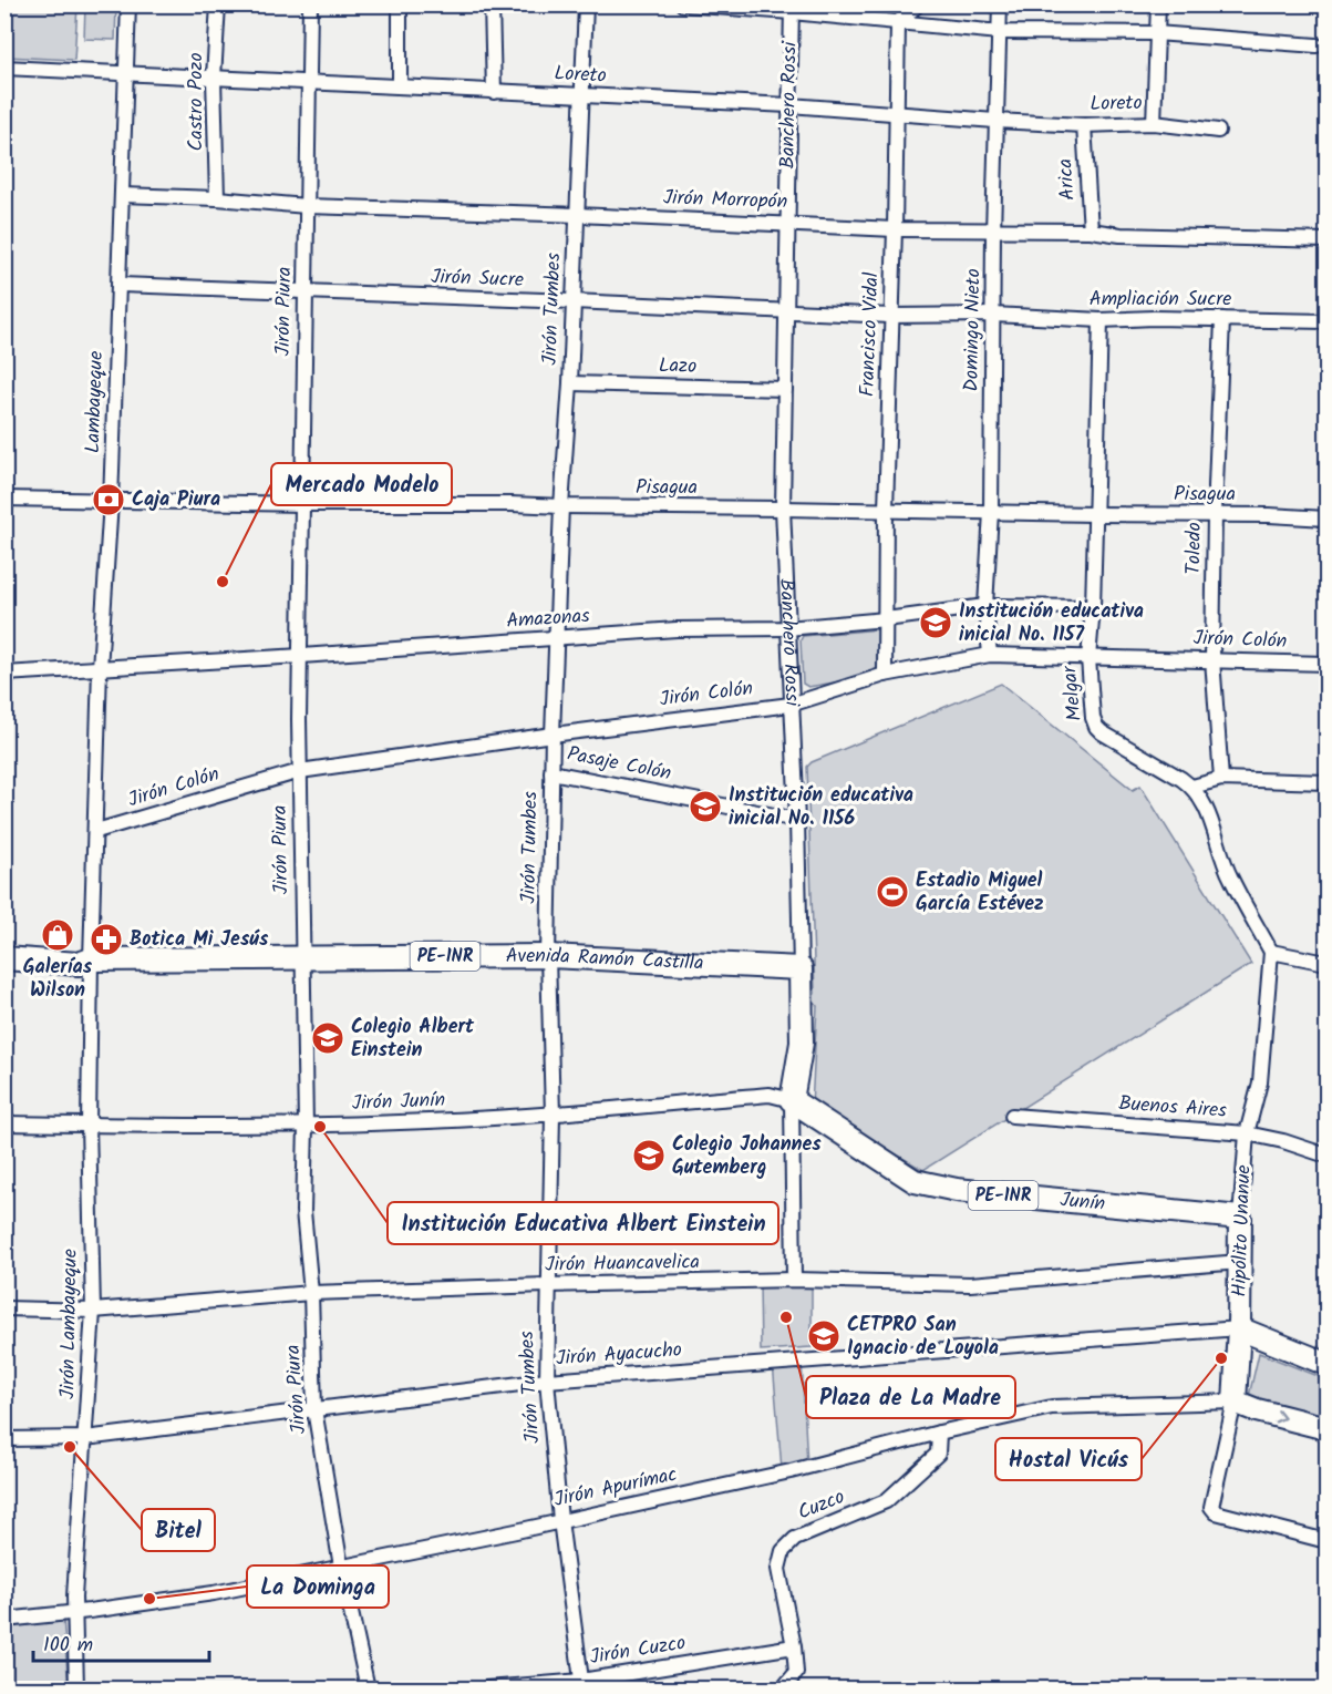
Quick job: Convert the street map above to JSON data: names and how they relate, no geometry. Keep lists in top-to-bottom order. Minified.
{"streets":{"main road":["Banchero Rossi","PE-1NR","Avenida Ramón Castilla","Junín","Hipólito Unanue"],"street":["Loreto","Castro Pozo","Arica","Jirón Morropón","Jirón Sucre","Ampliación Sucre","Jirón Tumbes","Jirón Piura","Domingo Nieto","Francisco Vidal","Lazo","Lambayeque","Pisagua","Toledo","Amazonas","Jirón Colón","Melgar","Pasaje Colón","Jirón Junín","Buenos Aires","Jirón Huancavelica","Jirón Lambayeque","Jirón Ayacucho","Jirón Apurímac","Cuzco","Jirón Cuzco"]},"crossings":[["Loreto","Castro Pozo"],["Loreto","Banchero Rossi"],["Loreto","Arica"],["Loreto","Jirón Tumbes"],["Loreto","Jirón Piura"],["Loreto","Domingo Nieto"],["Loreto","Francisco Vidal"],["Loreto","Lambayeque"],["Castro Pozo","Jirón Morropón"],["Banchero Rossi","Jirón Morropón"],["Banchero Rossi","Jirón Sucre"],["Banchero Rossi","Lazo"],["Banchero Rossi","Pisagua"],["Banchero Rossi","Amazonas"],["Banchero Rossi","Jirón Colón"],["Banchero Rossi","Pasaje Colón"],["Banchero Rossi","Avenida Ramón Castilla"],["Banchero Rossi","Jirón Junín"],["Banchero Rossi","Junín"],["Banchero Rossi","Jirón Huancavelica"],["Arica","Jirón Morropón"],["Jirón Morropón","Jirón Tumbes"],["Jirón Morropón","Jirón Piura"],["Jirón Morropón","Domingo Nieto"],["Jirón Morropón","Francisco Vidal"],["Jirón Morropón","Lambayeque"],["Jirón Sucre","Ampliación Sucre"],["Jirón Sucre","Jirón Tumbes"],["Jirón Sucre","Jirón Piura"],["Jirón Sucre","Domingo Nieto"],["Jirón Sucre","Francisco Vidal"],["Jirón Sucre","Lambayeque"],["Ampliación Sucre","Domingo Nieto"],["Ampliación Sucre","Toledo"],["Ampliación Sucre","Melgar"],["Jirón Tumbes","Lazo"],["Jirón Tumbes","Pisagua"],["Jirón Tumbes","Amazonas"],["Jirón Tumbes","Jirón Colón"],["Jirón Tumbes","Pasaje Colón"],["Jirón Tumbes","Avenida Ramón Castilla"],["Jirón Tumbes","Jirón Junín"],["Jirón Tumbes","Jirón Huancavelica"],["Jirón Tumbes","Jirón Ayacucho"],["Jirón Tumbes","Jirón Apurímac"],["Jirón Tumbes","Jirón Cuzco"],["Jirón Piura","Pisagua"],["Jirón Piura","Amazonas"],["Jirón Piura","Jirón Colón"],["Jirón Piura","Avenida Ramón Castilla"],["Jirón Piura","Jirón Junín"],["Jirón Piura","Jirón Huancavelica"],["Jirón Piura","Jirón Ayacucho"],["Jirón Piura","Jirón Apurímac"],["Domingo Nieto","Pisagua"],["Domingo Nieto","Amazonas"],["Domingo Nieto","Jirón Colón"],["Francisco Vidal","Pisagua"],["Francisco Vidal","Amazonas"],["Francisco Vidal","Jirón Colón"],["Lambayeque","Pisagua"],["Lambayeque","Amazonas"],["Lambayeque","Jirón Colón"],["Lambayeque","Avenida Ramón Castilla"],["Lambayeque","Jirón Lambayeque"],["Pisagua","Toledo"],["Pisagua","Melgar"],["Toledo","Jirón Colón"],["Amazonas","Melgar"],["Jirón Colón","Melgar"],["Avenida Ramón Castilla","Jirón Lambayeque"],["Jirón Junín","Junín"],["Jirón Junín","Jirón Lambayeque"],["Buenos Aires","Hipólito Unanue"],["Junín","Hipólito Unanue"],["Hipólito Unanue","Jirón Huancavelica"],["Hipólito Unanue","Jirón Ayacucho"],["Hipólito Unanue","Jirón Apurímac"],["Jirón Huancavelica","Jirón Lambayeque"],["Jirón Lambayeque","Jirón Ayacucho"],["Jirón Lambayeque","Jirón Apurímac"],["Jirón Apurímac","Cuzco"],["Cuzco","Jirón Cuzco"]],"places":{"bank":["Caja Piura"],"other":["Mercado Modelo","Institución Educativa Albert Einstein","Plaza de La Madre","Hostal Vicús","Bitel","La Dominga"],"school or university":["Institución educativa inicial No. 1157","Institución educativa inicial No. 1156","Colegio Albert Einstein","Colegio Johannes Gutemberg","CETPRO San Ignacio de Loyola"],"sports":["Estadio Miguel García Estévez"],"shop":["Galerías Wilson"],"pharmacy":["Botica Mi Jesús"]},"scale_bar":"100 m"}
